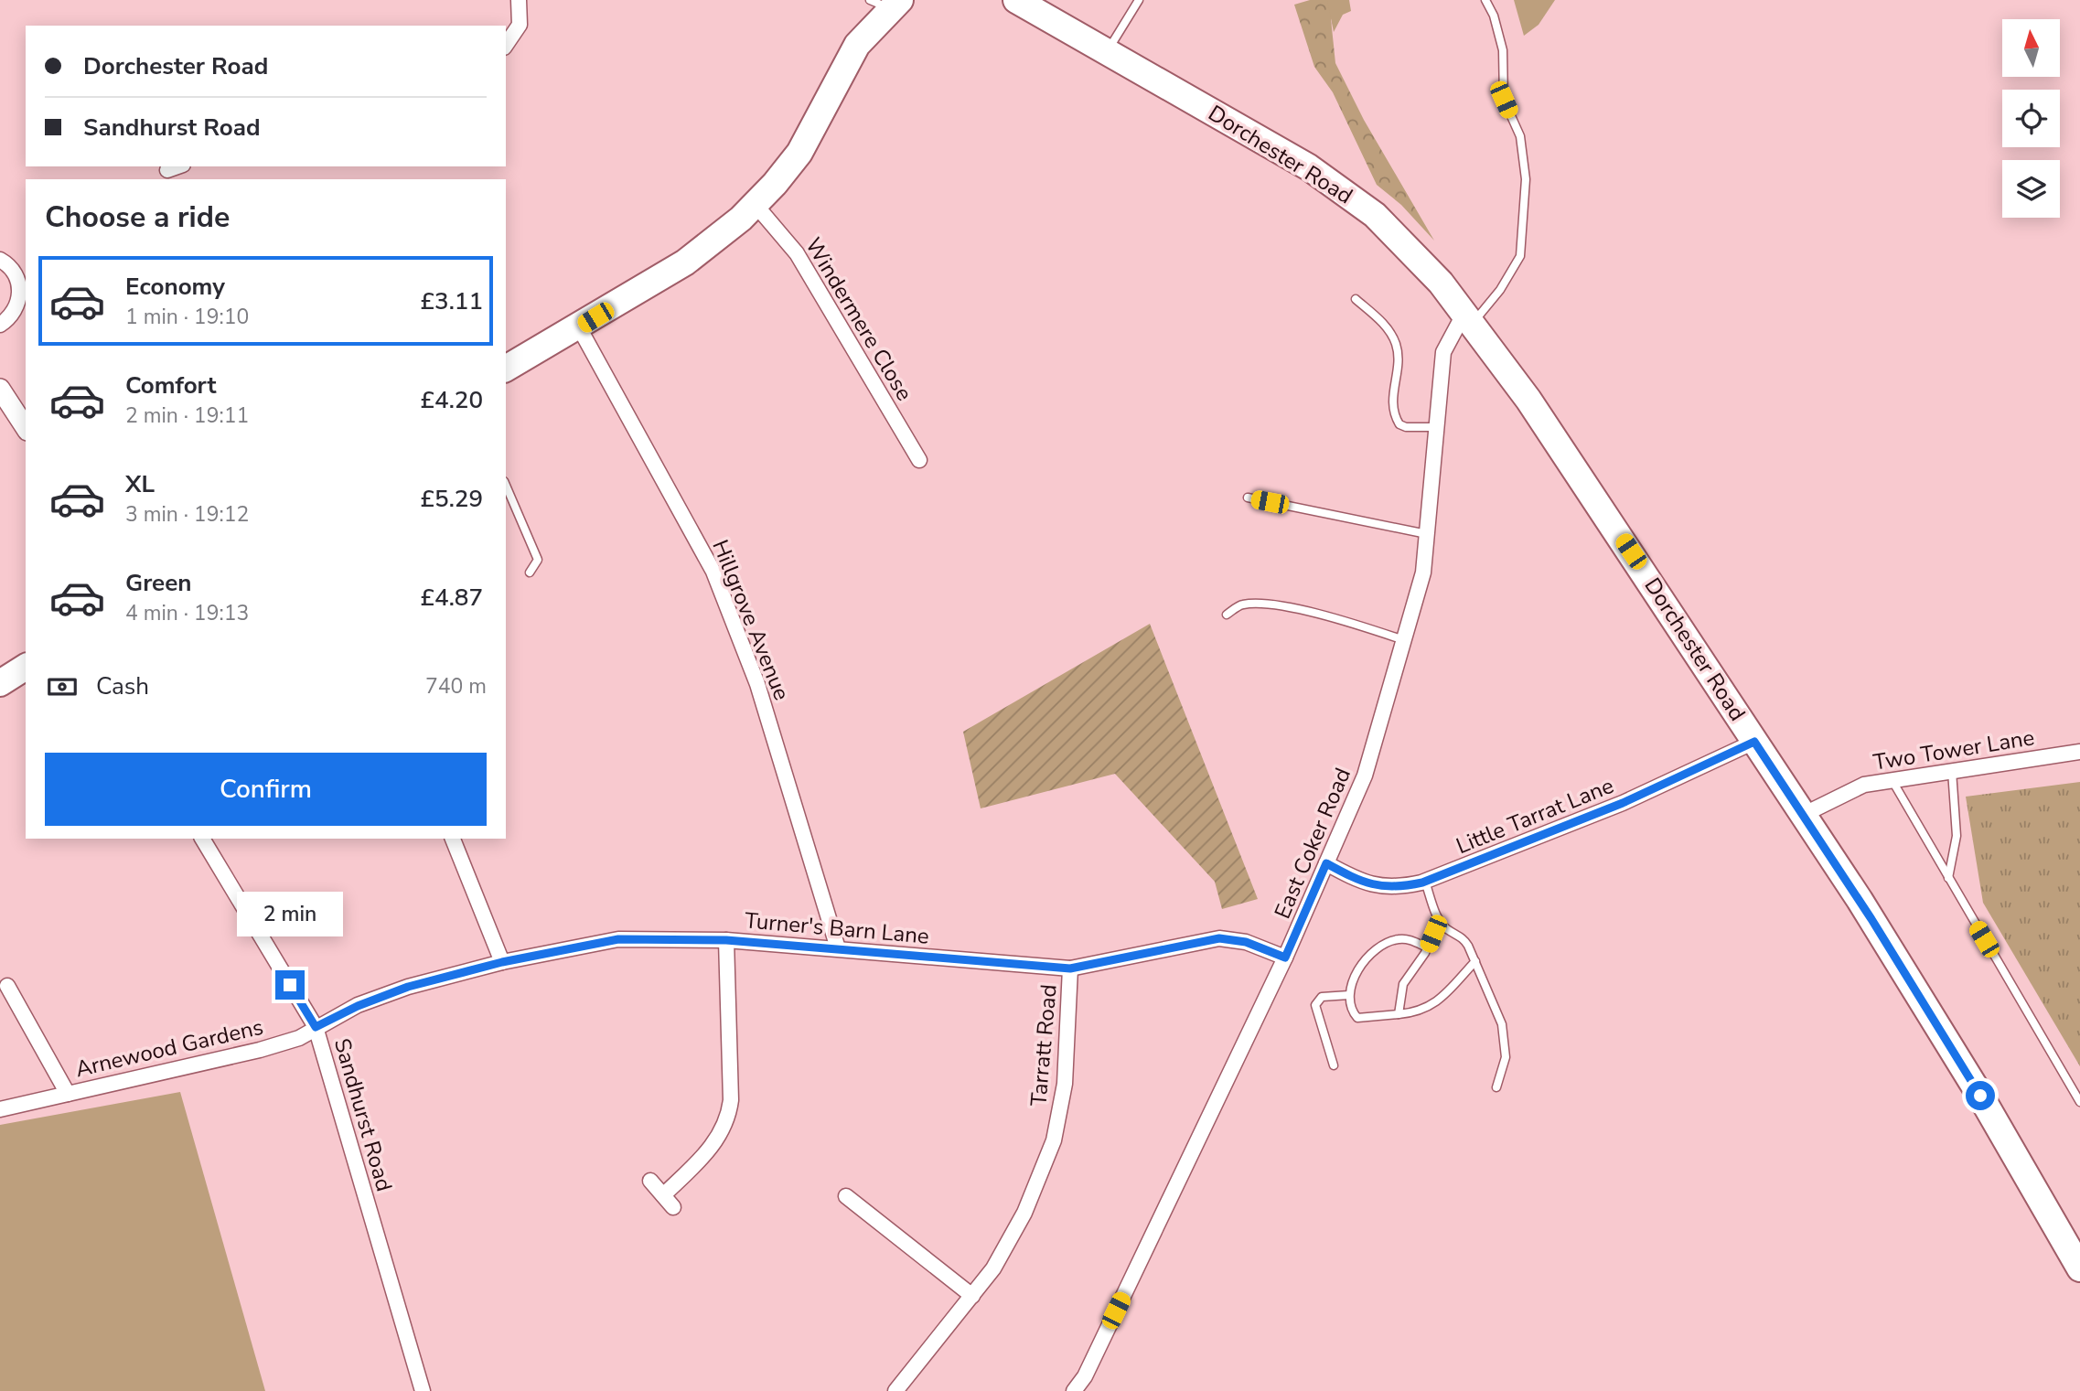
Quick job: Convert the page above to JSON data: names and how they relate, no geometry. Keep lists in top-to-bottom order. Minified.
{"streets":{"highway":["Dorchester Road"],"street":["Windermere Close","Hillgrove Avenue","Two Tower Lane","Little Tarrat Lane","East Coker Road","Turner's Barn Lane","Tarratt Road","Arnewood Gardens","Sandhurst Road"]},"crossings":[["Dorchester Road","Two Tower Lane"],["Dorchester Road","Little Tarrat Lane"],["Dorchester Road","East Coker Road"],["Hillgrove Avenue","Turner's Barn Lane"],["Little Tarrat Lane","East Coker Road"],["East Coker Road","Turner's Barn Lane"],["Turner's Barn Lane","Tarratt Road"],["Turner's Barn Lane","Arnewood Gardens"],["Turner's Barn Lane","Sandhurst Road"],["Arnewood Gardens","Sandhurst Road"]],"north":"top","page":{"banner":["Dorchester Road","Sandhurst Road"],"heading":"Choose a ride","list":[{"name":"Economy","note":"1 min · 19:10","value":"£3.11"},{"name":"Comfort","note":"2 min · 19:11","value":"£4.20"},{"name":"XL","note":"3 min · 19:12","value":"£5.29"},{"name":"Green","note":"4 min · 19:13","value":"£4.87"}],"pay":["Cash","740 m"],"buttons":"Confirm","bubble":"2 min"}}
